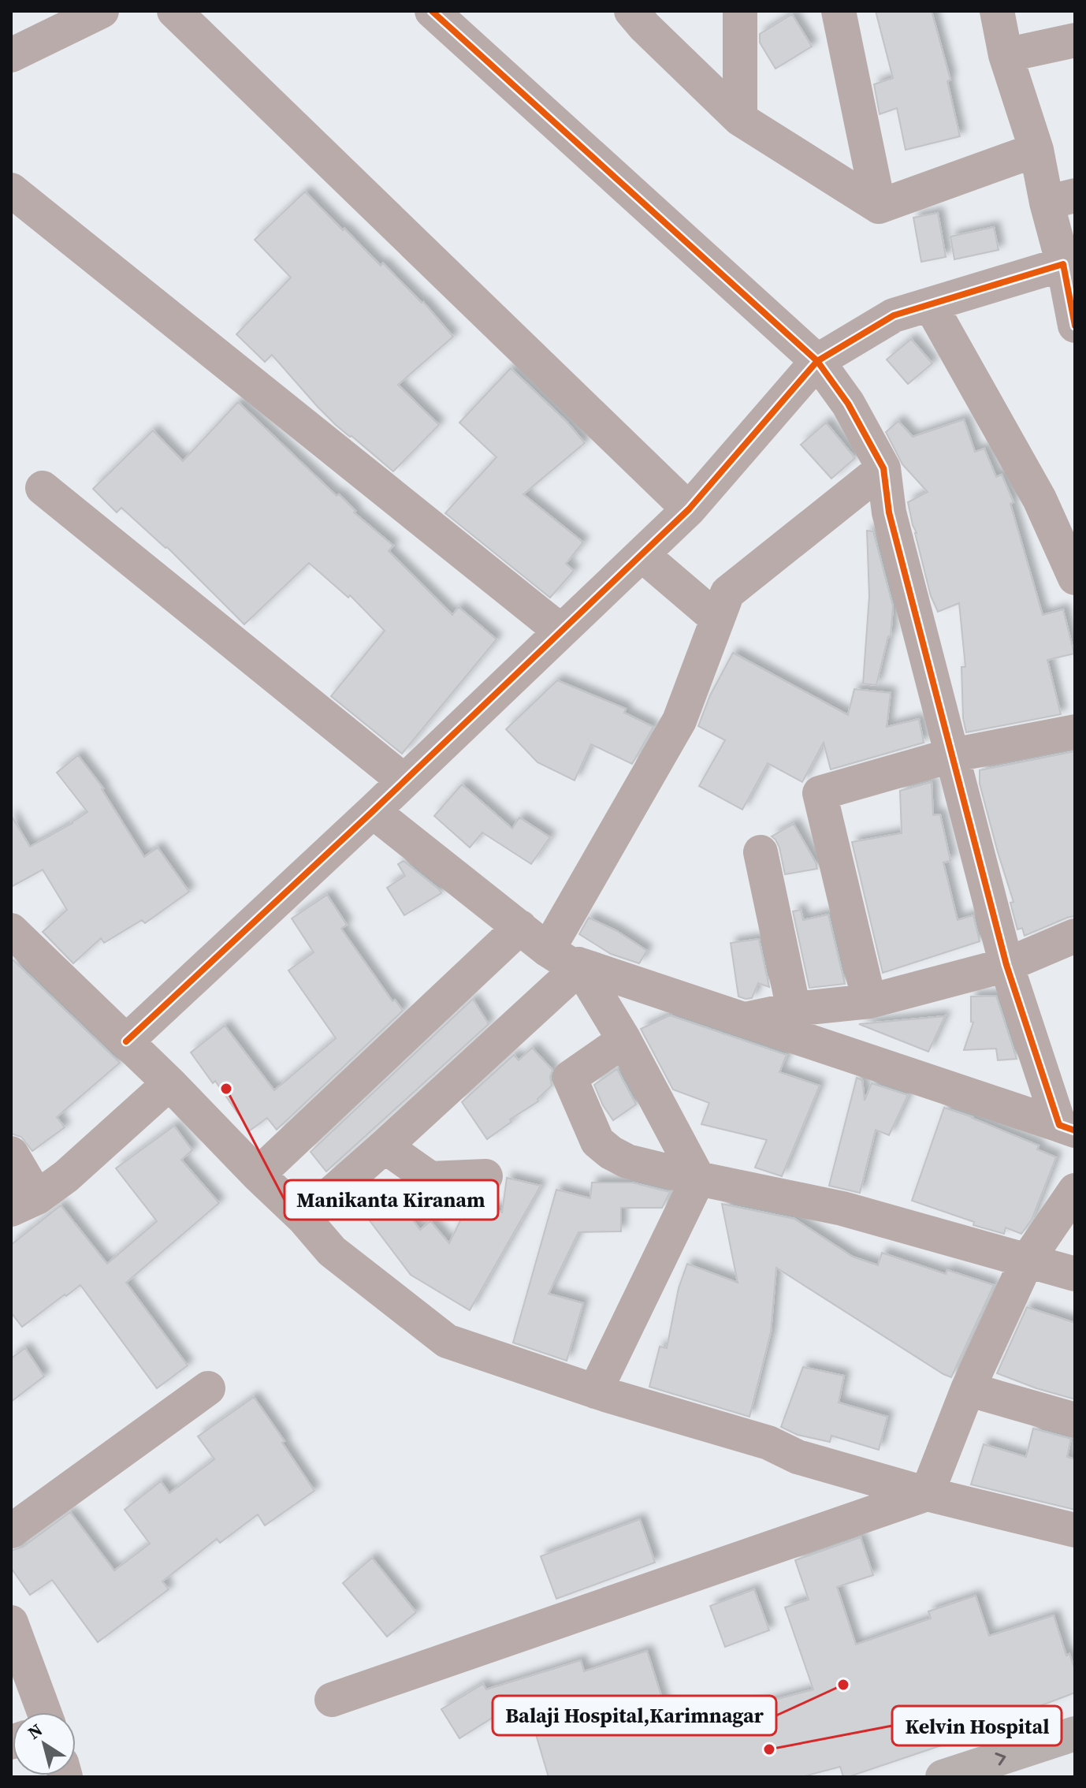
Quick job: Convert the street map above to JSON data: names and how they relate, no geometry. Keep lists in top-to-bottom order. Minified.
{"places":["Manikanta Kiranam","Balaji Hospital,Karimnagar","Kelvin Hospital"],"north":"top left"}
